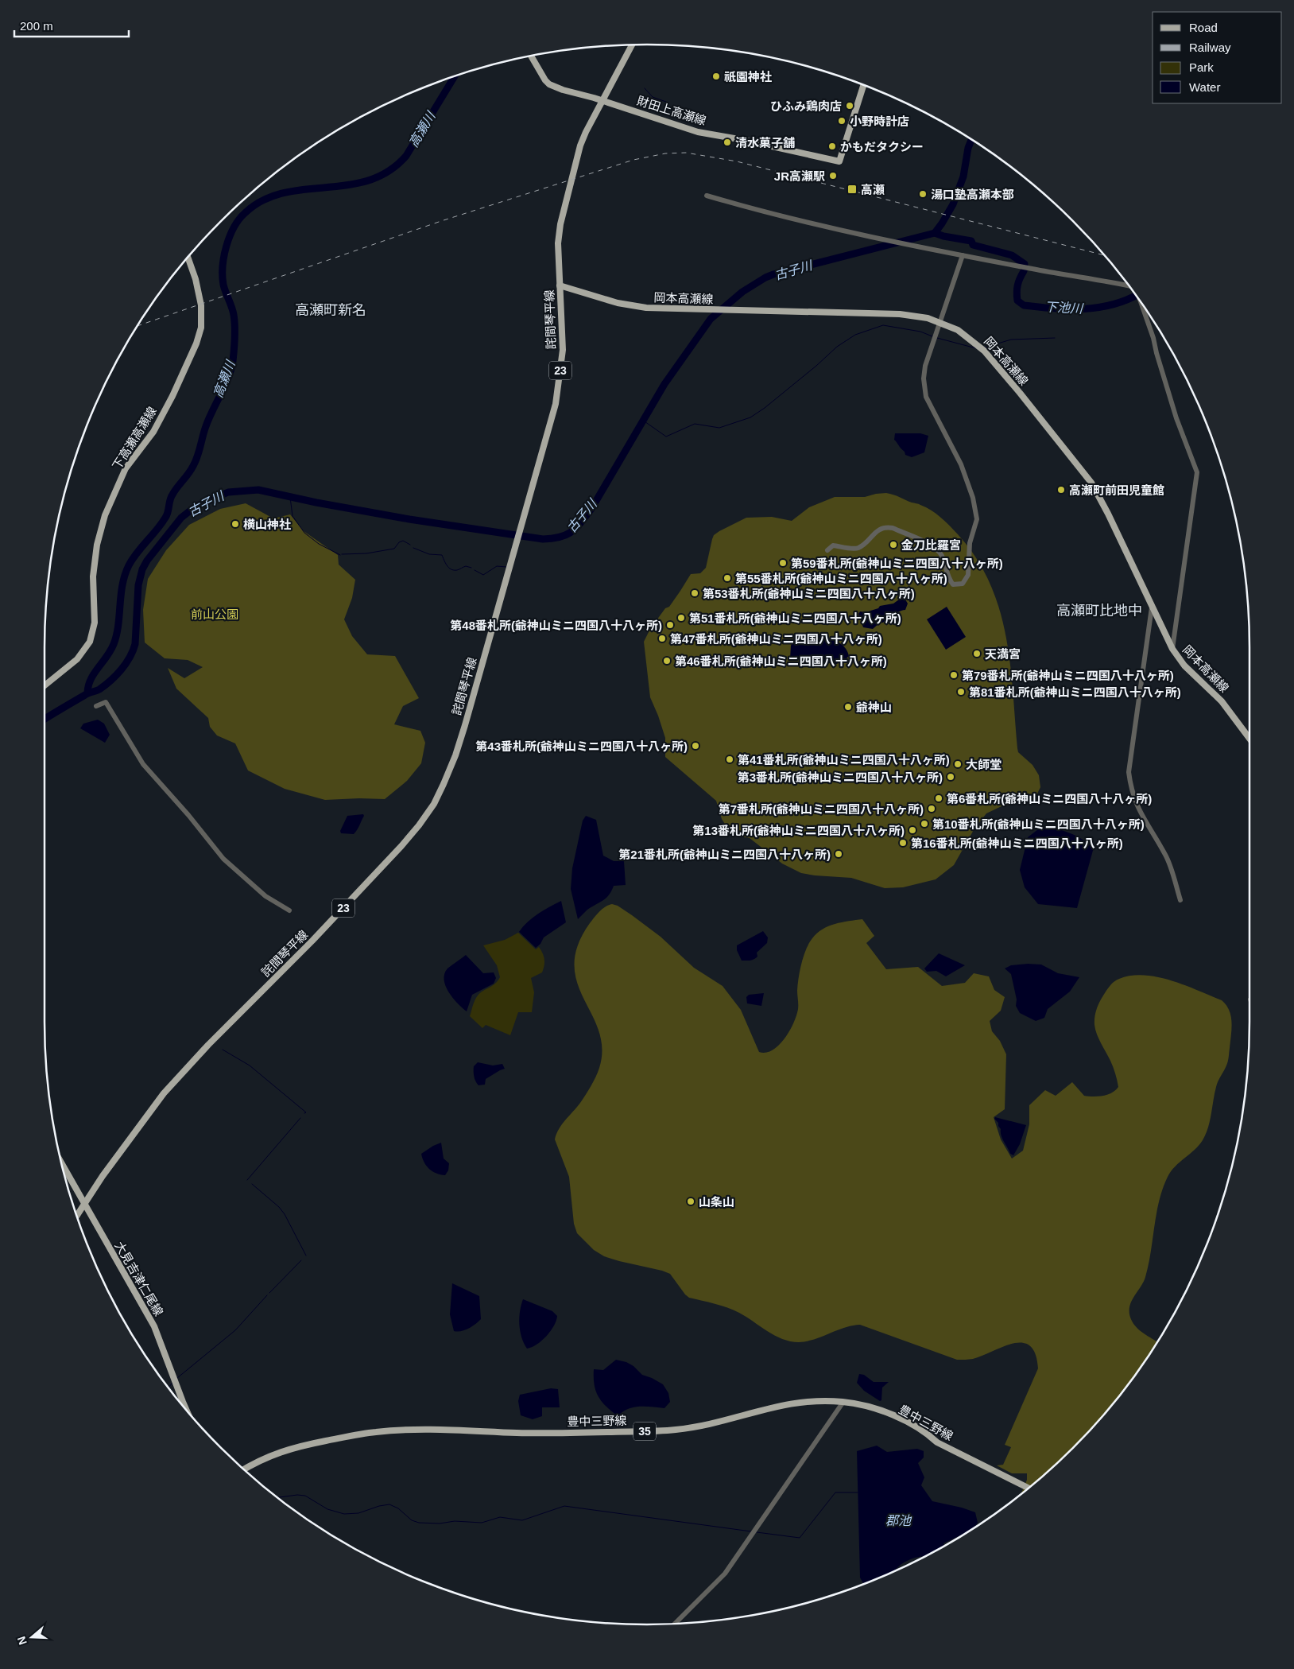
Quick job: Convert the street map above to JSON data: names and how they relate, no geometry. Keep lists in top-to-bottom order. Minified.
{"streets":{"main road":["財田上高瀬線","岡本高瀬線","詫間琴平線","23","下高瀬高瀬線","大見吉津仁尾線","豊中三野線","35"]},"crossings":[["財田上高瀬線","詫間琴平線"],["岡本高瀬線","詫間琴平線"],["詫間琴平線","大見吉津仁尾線"]],"districts":["高瀬町新名","高瀬町比地中"],"water":["高瀬川","古子川","下池川","郡池"],"parks":["前山公園"],"places":{"other":["祇園神社","ひふみ鶏肉店","小野時計店","清水菓子舗","かもだタクシー","JR高瀬駅","湯口塾高瀬本部","高瀬町前田児童館","横山神社","金刀比羅宮","第59番札所(爺神山ミニ四国八十八ヶ所)","第55番札所(爺神山ミニ四国八十八ヶ所)","第53番札所(爺神山ミニ四国八十八ヶ所)","第51番札所(爺神山ミニ四国八十八ヶ所)","第48番札所(爺神山ミニ四国八十八ヶ所)","第47番札所(爺神山ミニ四国八十八ヶ所)","天満宮","第46番札所(爺神山ミニ四国八十八ヶ所)","第79番札所(爺神山ミニ四国八十八ヶ所)","第81番札所(爺神山ミニ四国八十八ヶ所)","爺神山","第43番札所(爺神山ミニ四国八十八ヶ所)","第41番札所(爺神山ミニ四国八十八ヶ所)","大師堂","第3番札所(爺神山ミニ四国八十八ヶ所)","第6番札所(爺神山ミニ四国八十八ヶ所)","第7番札所(爺神山ミニ四国八十八ヶ所)","第10番札所(爺神山ミニ四国八十八ヶ所)","第13番札所(爺神山ミニ四国八十八ヶ所)","第16番札所(爺神山ミニ四国八十八ヶ所)","第21番札所(爺神山ミニ四国八十八ヶ所)","山条山"],"transit":["高瀬"]},"legend":["Road","Railway","Park","Water"],"scale_bar":"200 m","north":"left"}
